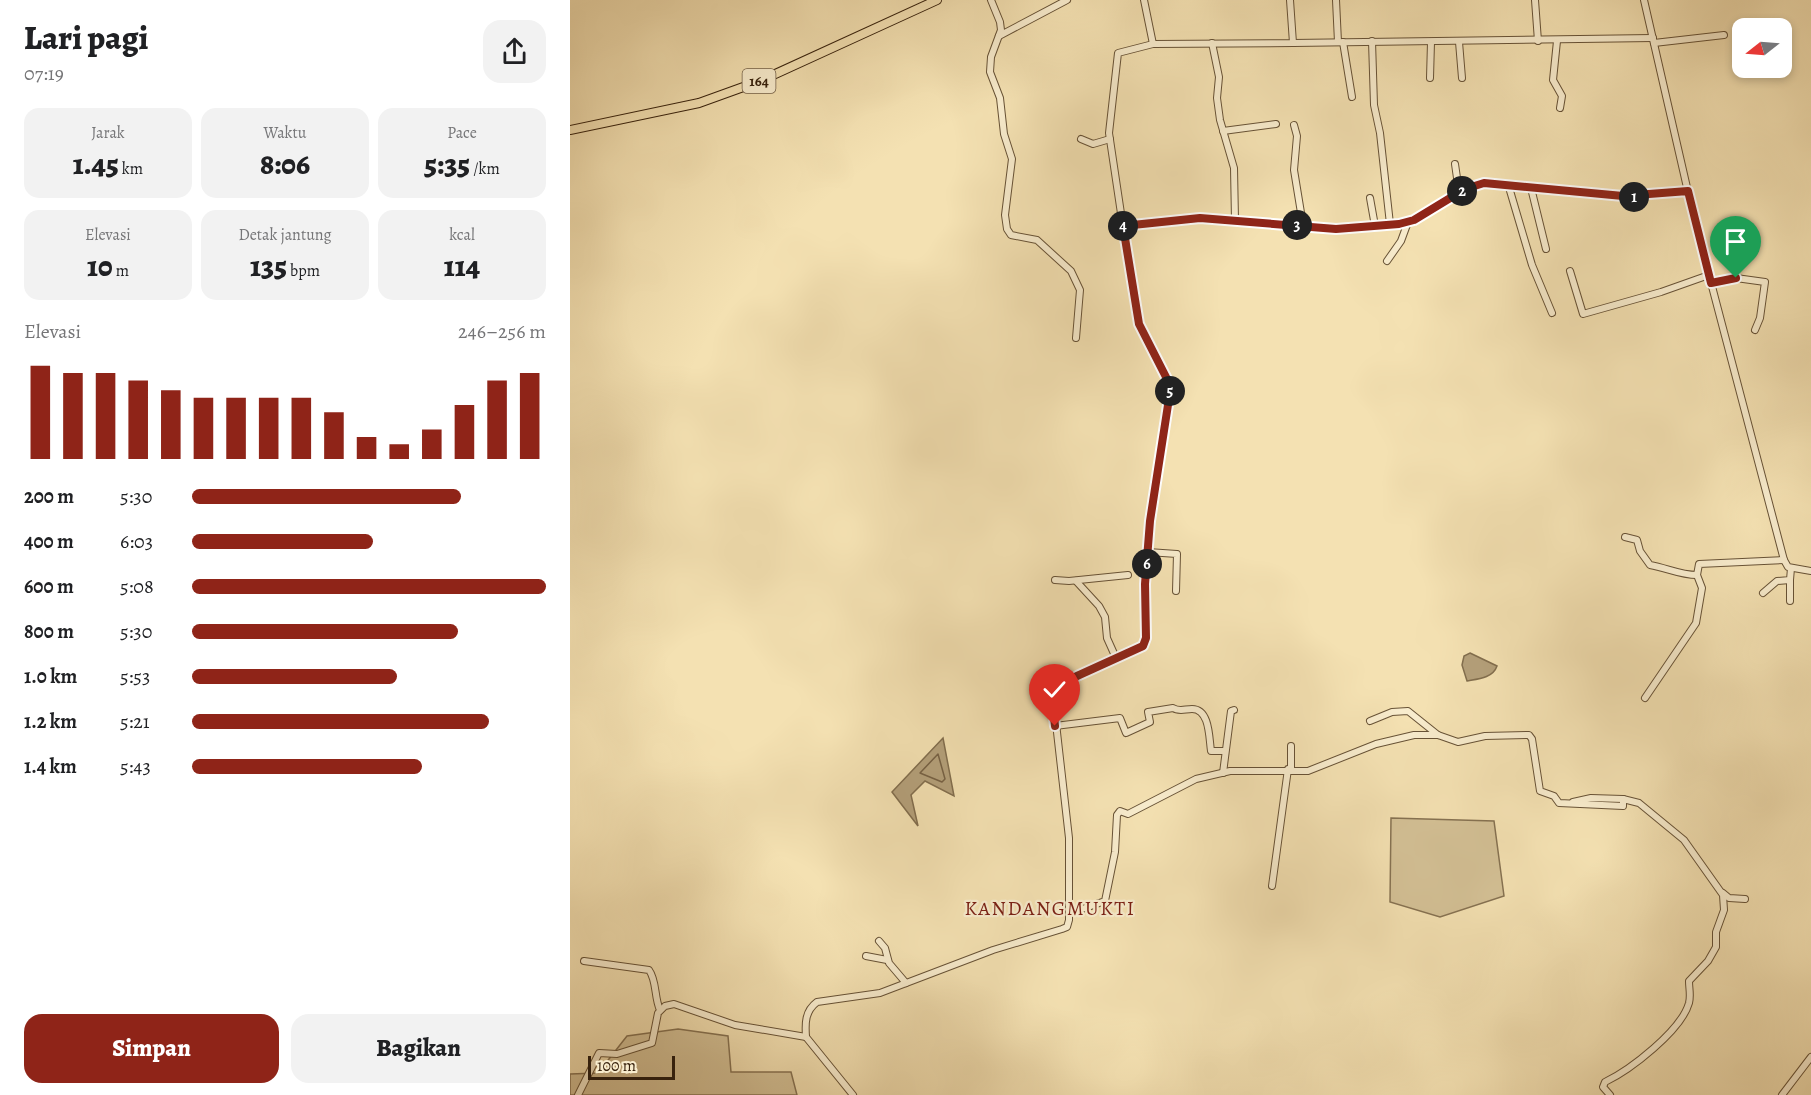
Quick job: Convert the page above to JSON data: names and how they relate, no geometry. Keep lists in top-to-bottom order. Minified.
{"streets":{"main road":["164"]},"districts":["KANDANGMUKTI"],"scale_bar":"100 m","north":"left","page":{"heading":["Lari pagi","07:19"],"stats":[["Jarak","1.45 km"],["Waktu","8:06"],["Pace","5:35 /km"],["Elevasi","10 m"],["Detak jantung","135 bpm"],["kcal","114"]],"pins":["2","1","3","4","5","6"],"chart":["Elevasi","246–256 m"],"list":[{"name":"200 m","note":"5:30"},{"name":"400 m","note":"6:03"},{"name":"600 m","note":"5:08"},{"name":"800 m","note":"5:30"},{"name":"1.0 km","note":"5:53"},{"name":"1.2 km","note":"5:21"},{"name":"1.4 km","note":"5:43"}],"buttons":["Simpan","Bagikan"],"scale":"100 m"}}
